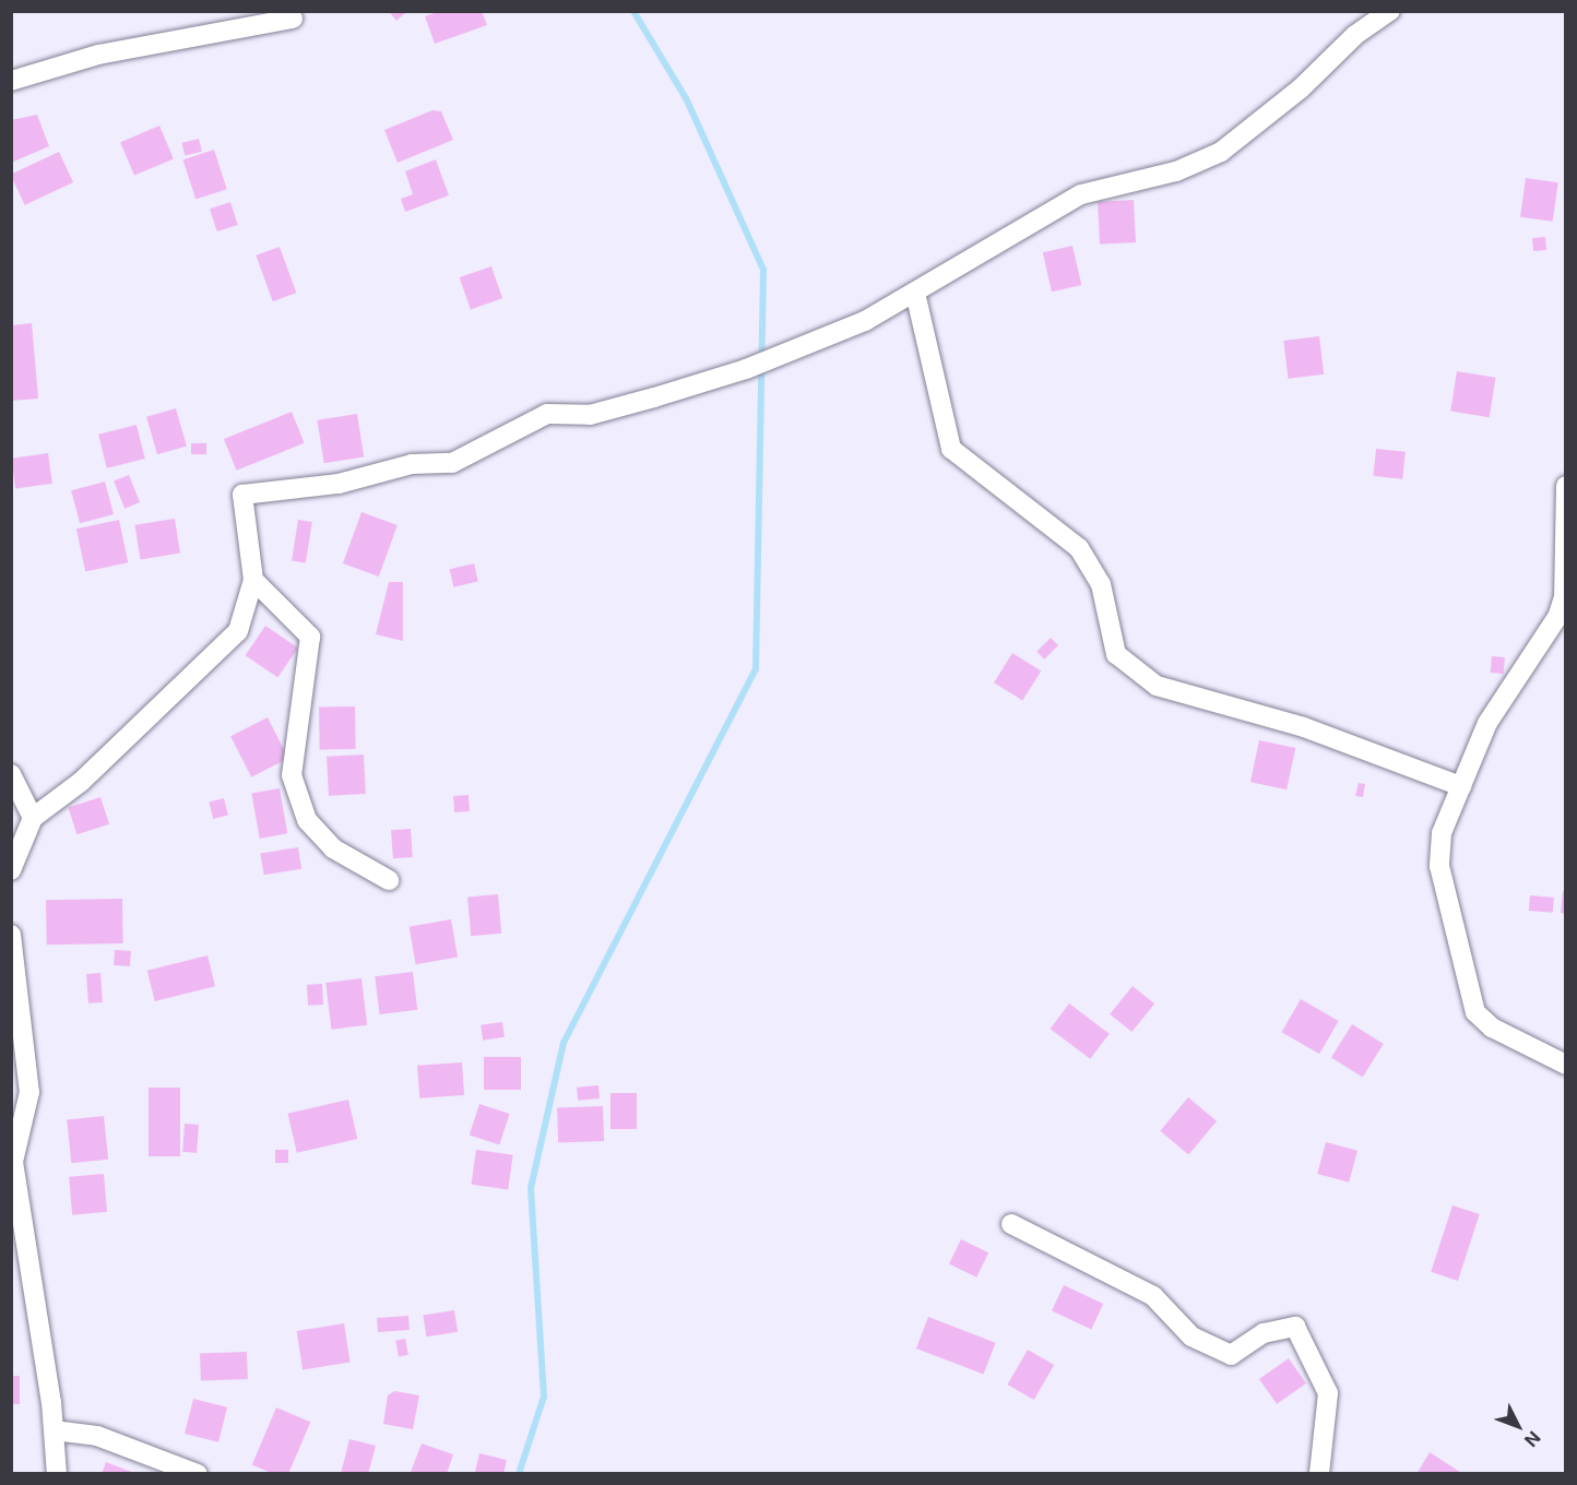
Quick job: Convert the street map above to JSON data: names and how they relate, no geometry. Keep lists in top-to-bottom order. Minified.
{"north":"bottom right"}
